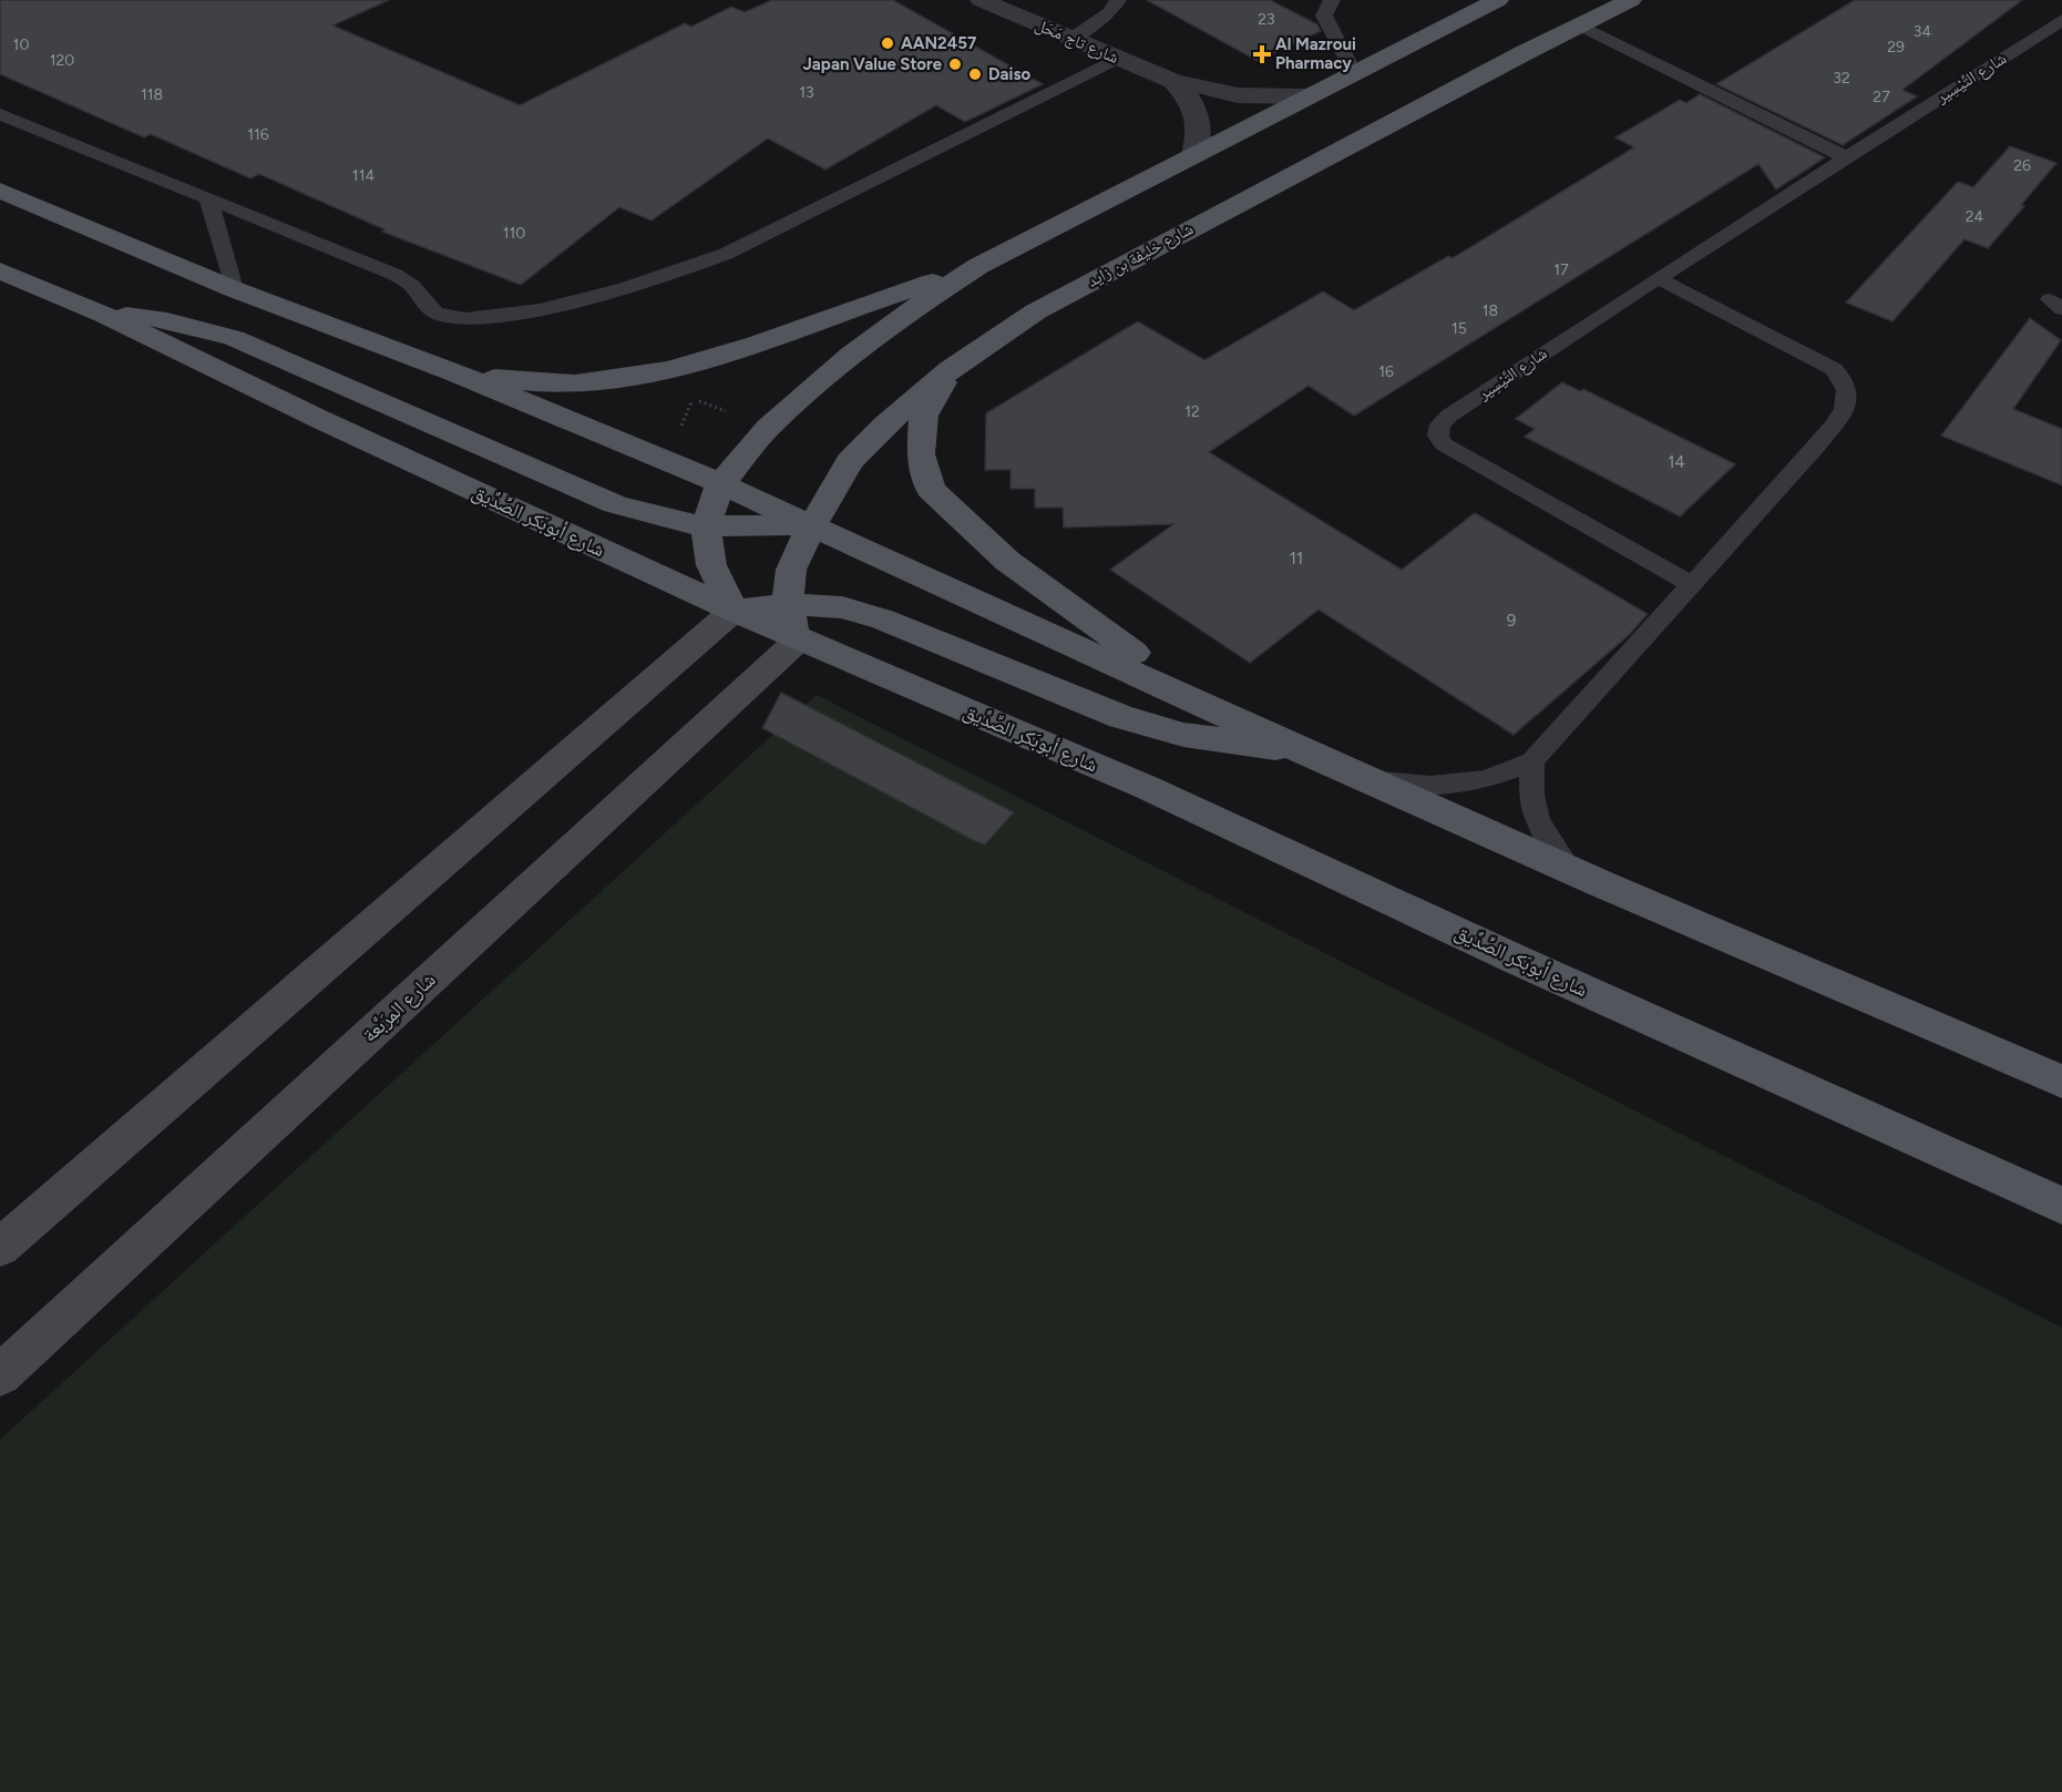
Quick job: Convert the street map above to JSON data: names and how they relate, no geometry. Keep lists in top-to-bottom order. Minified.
{"streets":{"main road":["شارع خليفة بن زايد","شارع أبوبَكر الصِّدِّيق"],"street":["شارع تاج مَحَل","شارع المِرَبَّعة"],"lane":["شارع التَّيْسِير"]},"crossings":[["شارع خليفة بن زايد","شارع أبوبَكر الصِّدِّيق"],["شارع خليفة بن زايد","شارع المِرَبَّعة"],["شارع أبوبَكر الصِّدِّيق","شارع المِرَبَّعة"]],"places":{"other":["AAN2457","Japan Value Store","Daiso"],"health":["Al Mazroui Pharmacy"]},"house_numbers":["23","34","10","29","120","32","13","118","27","116","26","114","24","110","17","18","15","16","12","14","11","9"]}
